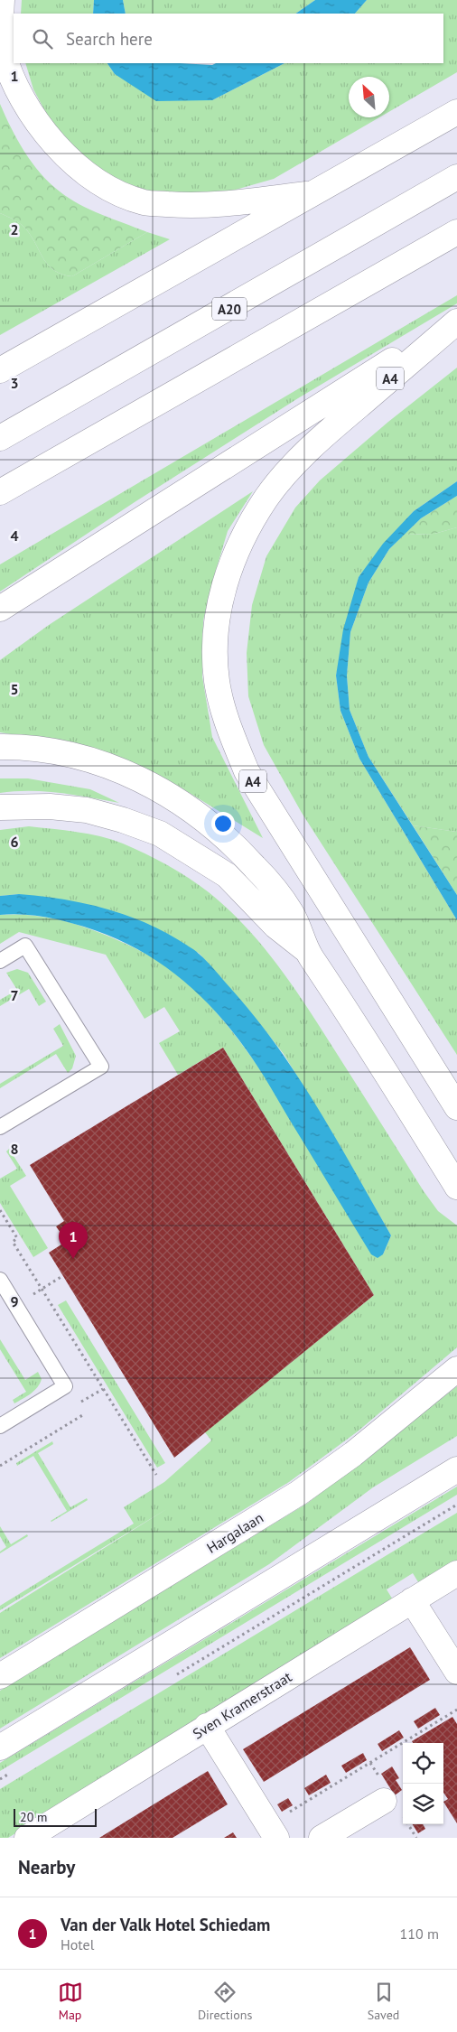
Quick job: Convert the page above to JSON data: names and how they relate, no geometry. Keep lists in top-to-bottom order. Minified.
{"streets":{"main road":["A20","A4","Hargalaan","Sven Kramerstraat"]},"scale_bar":"20 m","north":"top left","page":{"search":"Search here","pins":"1","scale":"20 m","heading":"Nearby","list":[{"mark":"1","name":"Van der Valk Hotel Schiedam","note":"Hotel","value":"110 m"}],"nav":["Map","Directions","Saved"]},"grid":{"rows":["1","2","3","4","5","6","7","8","9"]}}
